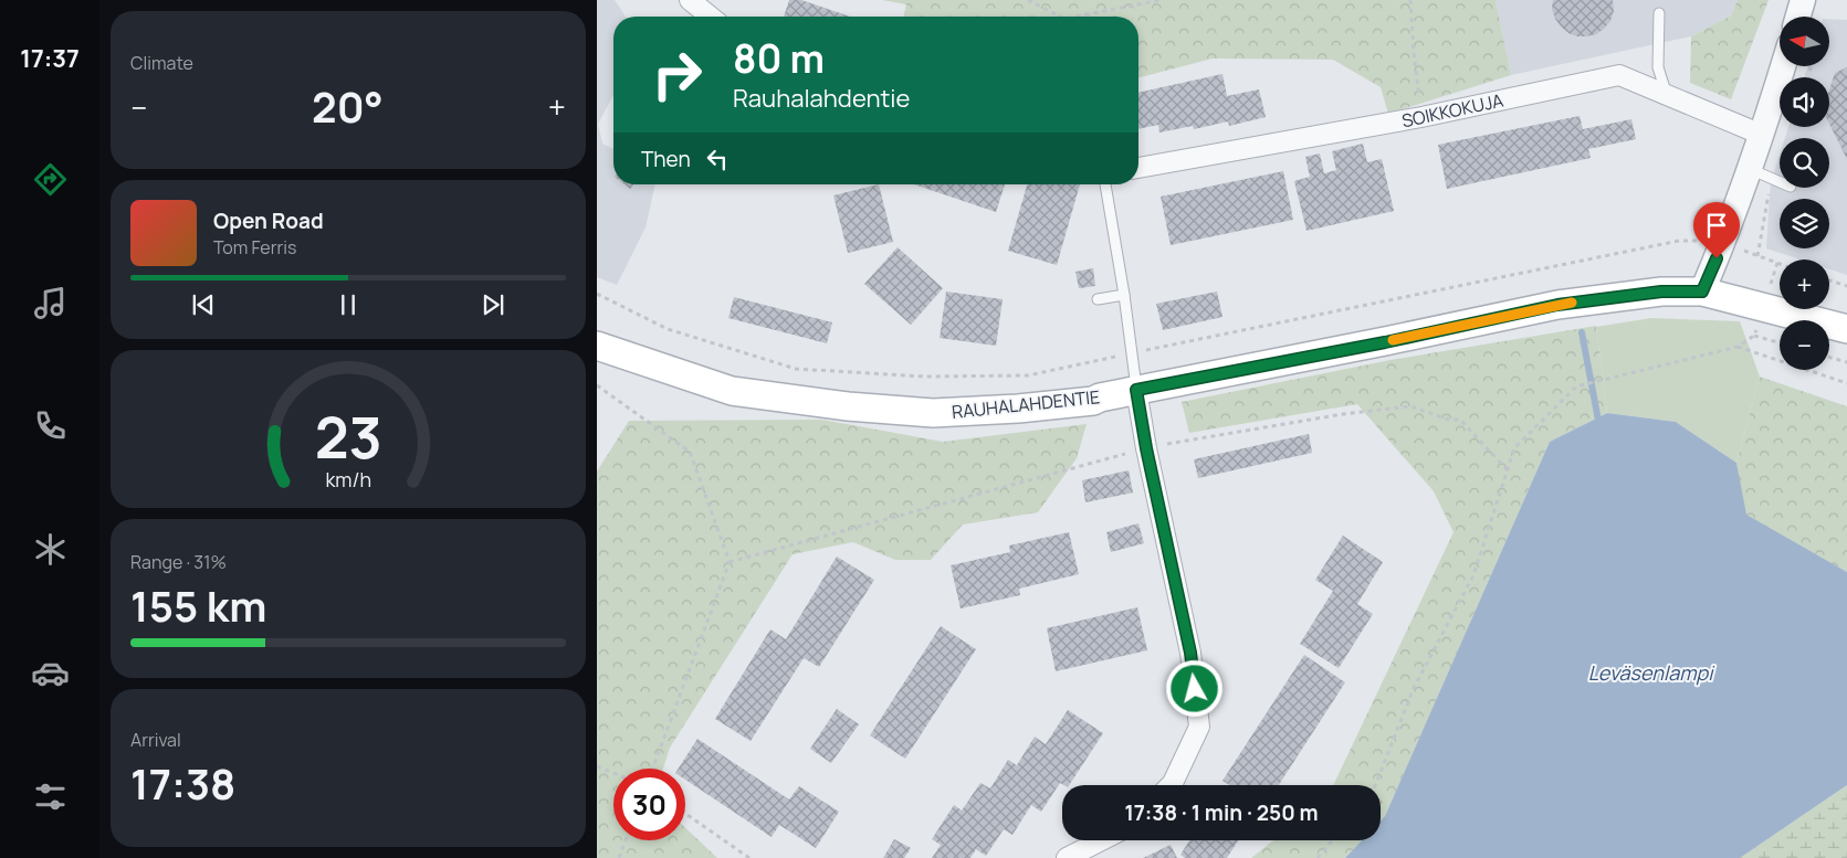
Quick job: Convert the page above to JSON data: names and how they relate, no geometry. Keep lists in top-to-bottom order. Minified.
{"streets":{"main road":["RAUHALAHDENTIE"],"street":["SOIKKOKUJA"]},"water":["Leväsenlampi"],"north":"left","page":{"tabs":"17:37","tile":["Climate",["Range · 31%","155 km"],["Arrival","17:38"]],"map_buttons":["+","−"],"turn":["80 m","Rauhalahdentie"],"heat":["−","20°","+"],"then":"Then","song":["Open Road","Tom Ferris"],"limit":"30","trip":"17:38 · 1 min · 250 m","gauge":["23","km/h"]}}
